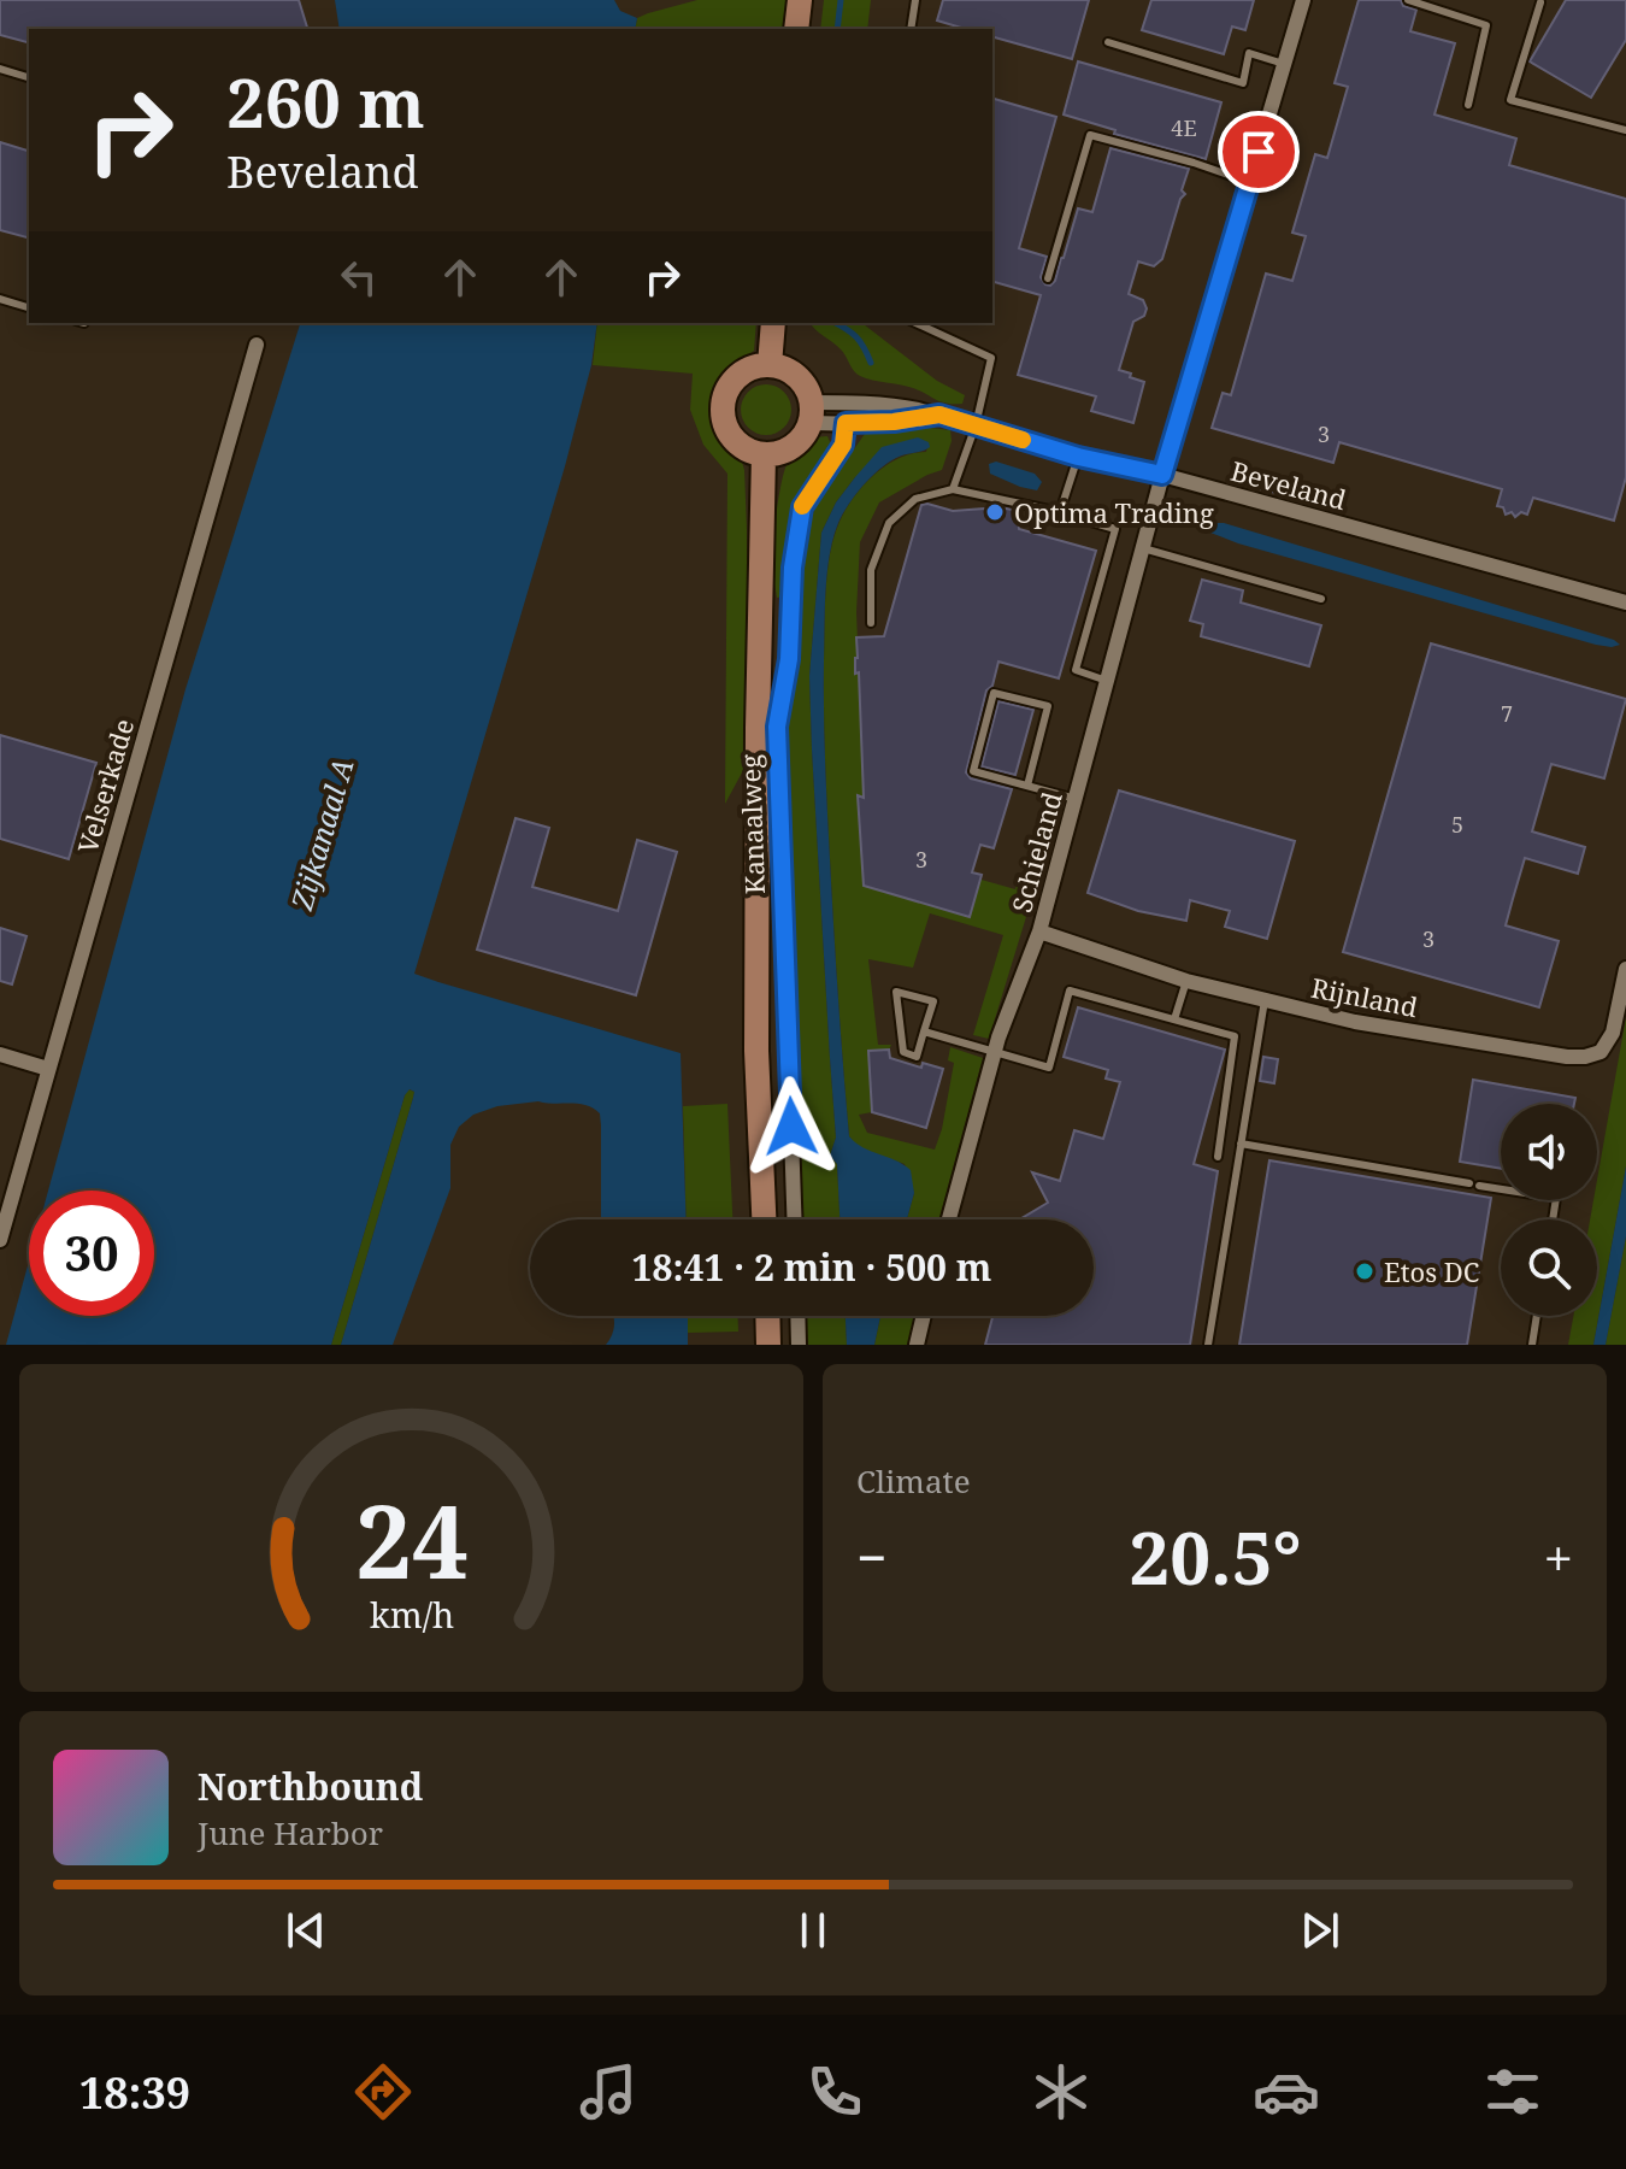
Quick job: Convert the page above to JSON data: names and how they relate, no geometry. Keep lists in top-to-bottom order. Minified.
{"streets":{"main road":["Kanaalweg"],"street":["Beveland","Velserkade","Schieland","Rijnland"]},"crossings":[["Beveland","Kanaalweg"],["Beveland","Schieland"],["Schieland","Rijnland"]],"water":["Zijkanaal A"],"places":["Optima Trading","Etos DC"],"house_numbers":["4E","3","7","5","3","3"],"page":{"turn":["260 m","Beveland"],"limit":"30","trip":"18:41 · 2 min · 500 m","tile":"Climate","heat":["−","20.5°","+"],"song":["Northbound","June Harbor"],"tabs":"18:39","gauge":["24","km/h"]}}
